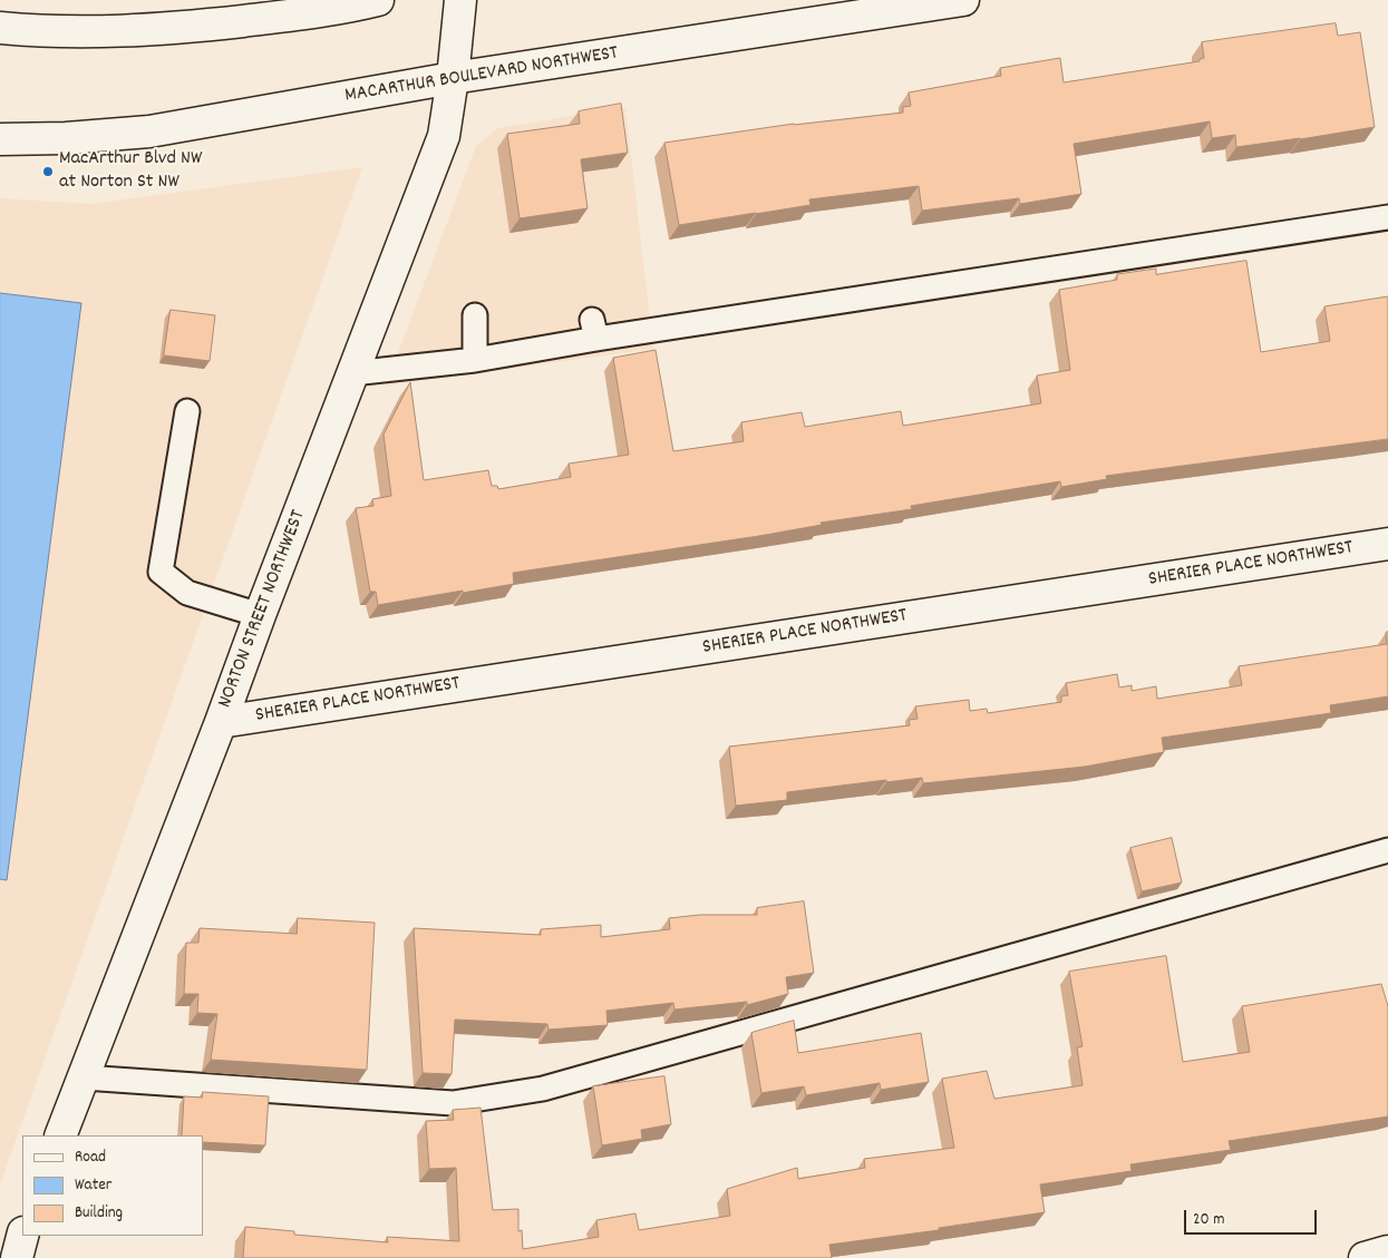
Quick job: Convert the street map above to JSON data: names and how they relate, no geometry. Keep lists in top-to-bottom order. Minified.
{"streets":{"street":["MACARTHUR BOULEVARD NORTHWEST","SHERIER PLACE NORTHWEST","NORTON STREET NORTHWEST"]},"crossings":[["MACARTHUR BOULEVARD NORTHWEST","NORTON STREET NORTHWEST"],["SHERIER PLACE NORTHWEST","NORTON STREET NORTHWEST"]],"places":["MacArthur Blvd NW at Norton St NW"],"legend":["Road","Water","Building"],"scale_bar":"20 m"}
